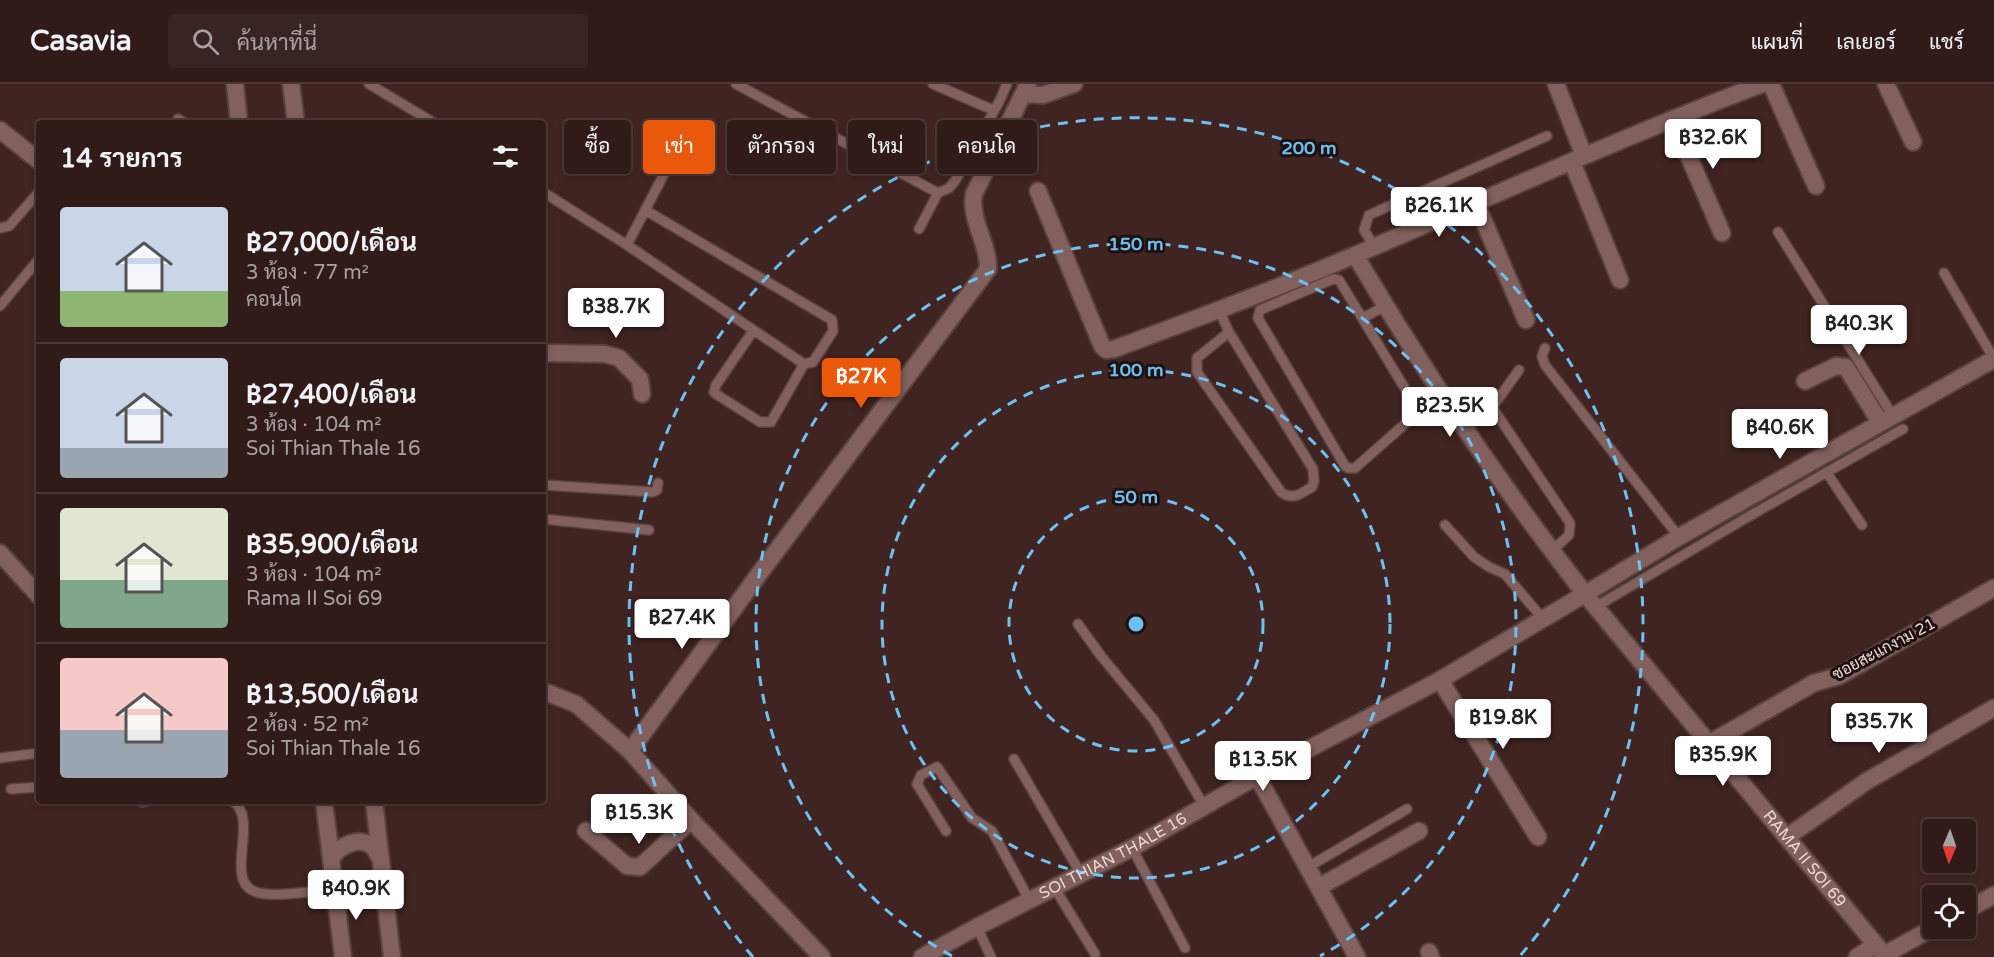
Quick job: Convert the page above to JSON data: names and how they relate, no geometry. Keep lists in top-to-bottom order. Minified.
{"streets":{"street":["ซอยสะแกงาม 21","SOI THIAN THALE 16","RAMA II SOI 69"]},"crossings":[["ซอยสะแกงาม 21","RAMA II SOI 69"],["SOI THIAN THALE 16","RAMA II SOI 69"]],"north":"bottom","page":{"header":"Casavia","search":"ค้นหาที่นี่","nav":["แผนที่","เลเยอร์","แชร์"],"price":["฿32.6K","฿26.1K","฿38.7K","฿40.3K","฿27K","฿23.5K","฿40.6K","฿27.4K","฿19.8K","฿35.7K","฿35.9K","฿13.5K","฿15.3K","฿40.9K"],"chip":["ซื้อ","เช่า","ตัวกรอง","ใหม่","คอนโด"],"heading":"14 รายการ","list":[{"name":"฿27,000/เดือน","note":"3 ห้อง · 77 m² · คอนโด"},{"name":"฿27,400/เดือน","note":"3 ห้อง · 104 m² · Soi Thian Thale 16"},{"name":"฿35,900/เดือน","note":"3 ห้อง · 104 m² · Rama II Soi 69"},{"name":"฿13,500/เดือน","note":"2 ห้อง · 52 m² · Soi Thian Thale 16"}]},"rings":["200 m","150 m","100 m","50 m"]}
